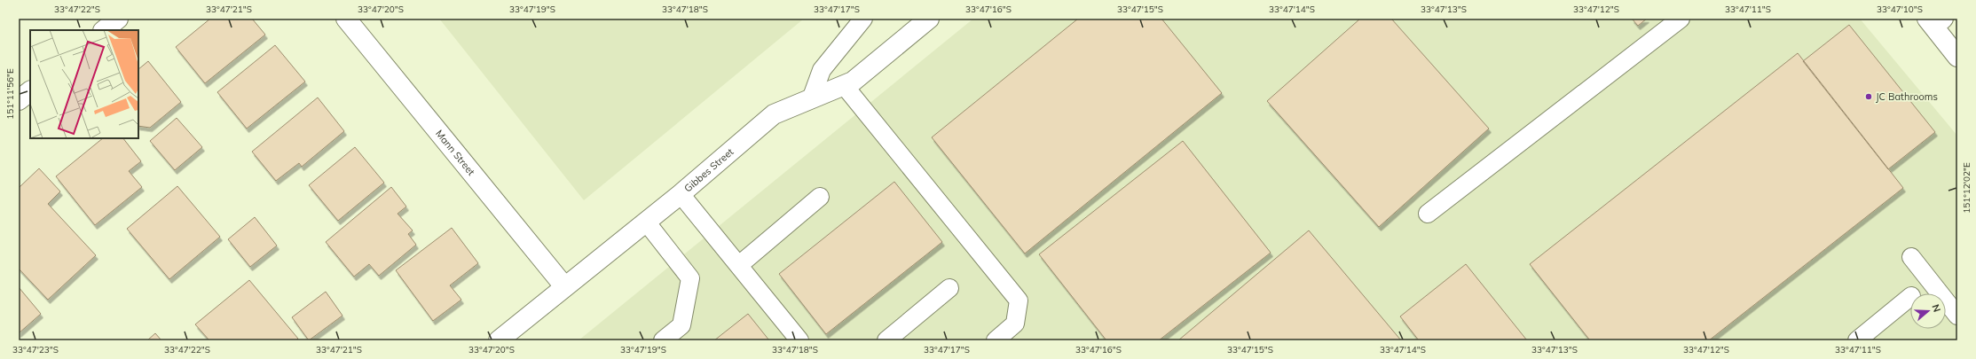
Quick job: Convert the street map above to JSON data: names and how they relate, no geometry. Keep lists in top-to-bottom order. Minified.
{"streets":{"street":["Mann Street","Gibbes Street"]},"crossings":[["Mann Street","Gibbes Street"]],"places":["JC Bathrooms"],"north":"right","coordinates":["33°47'22\"S","33°47'21\"S","33°47'20\"S","33°47'19\"S","33°47'18\"S","33°47'17\"S","33°47'16\"S","33°47'15\"S","33°47'14\"S","33°47'13\"S","33°47'12\"S","33°47'11\"S","33°47'10\"S","151°11'56\"E","151°12'02\"E","33°47'23\"S"]}
